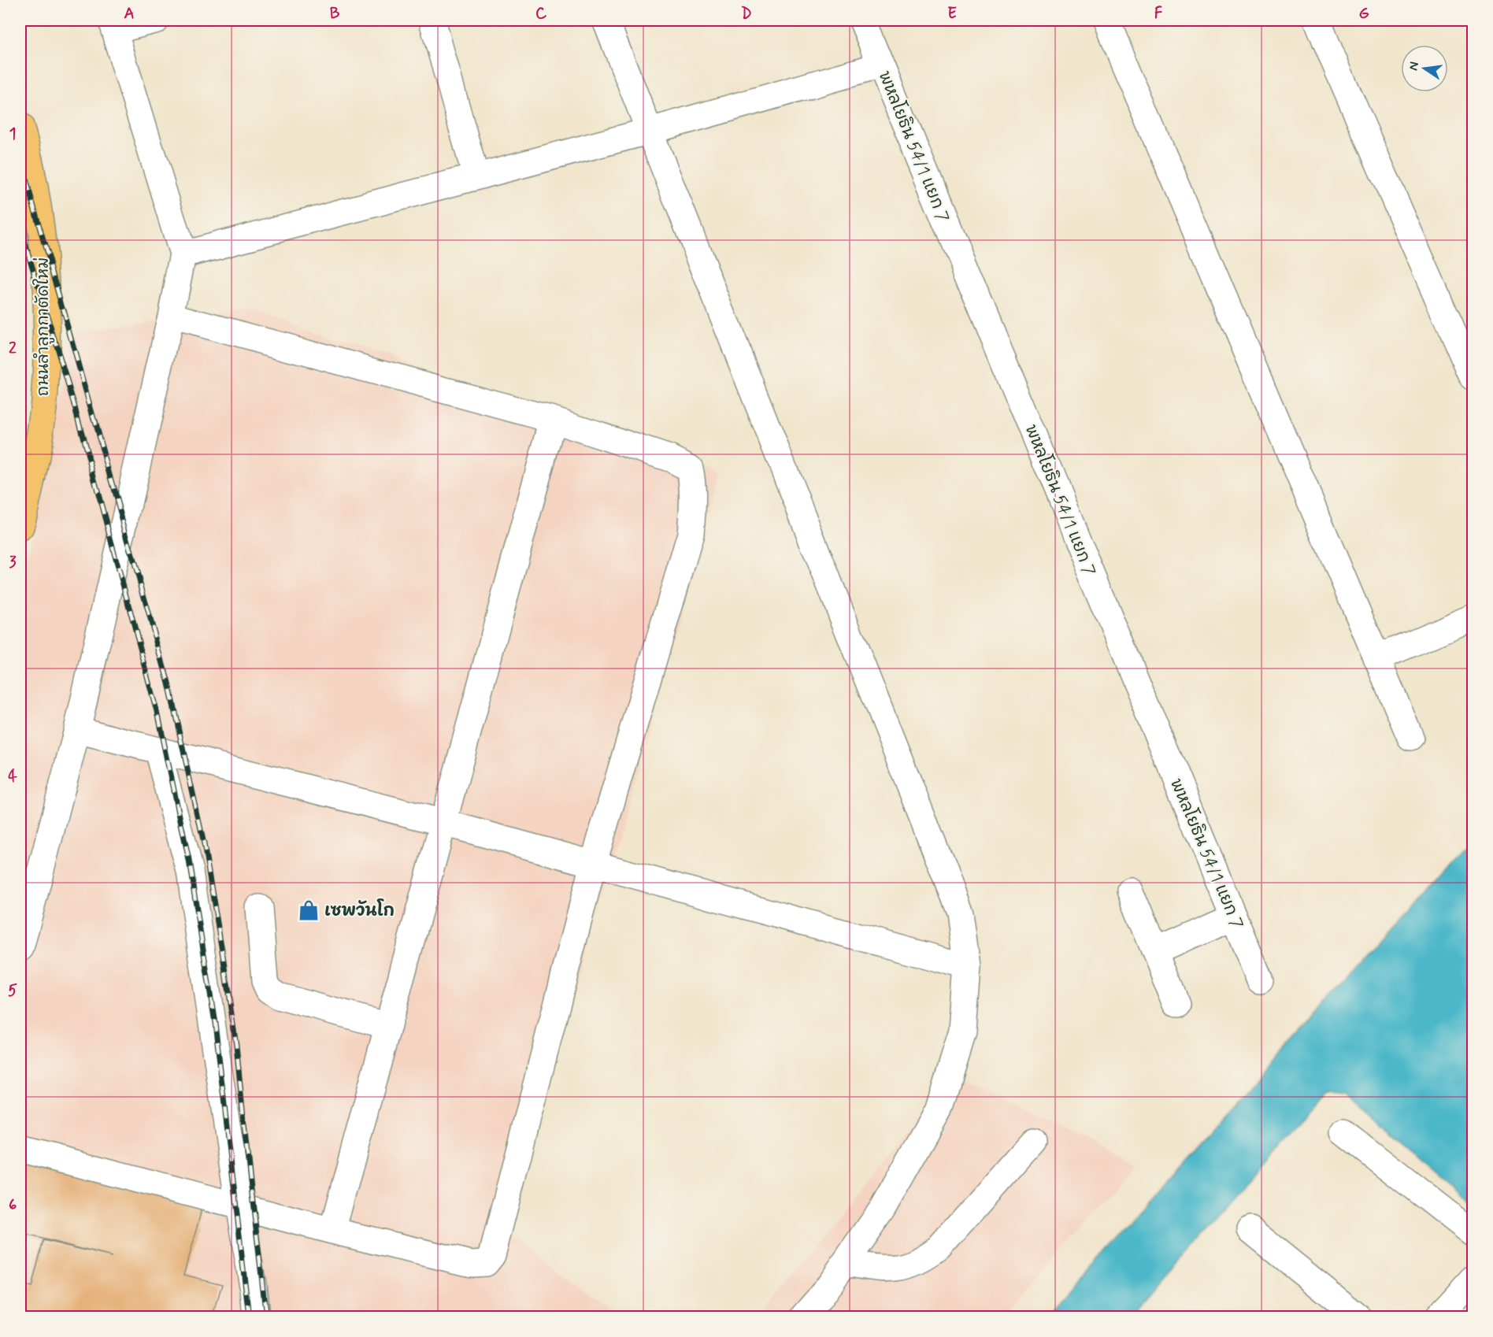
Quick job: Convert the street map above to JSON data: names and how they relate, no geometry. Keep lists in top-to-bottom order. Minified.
{"streets":{"main road":["ถนนลำลูกกาตัดใหม่"],"street":["พหลโยธิน 54/1 แยก 7"]},"places":{"shop":["เซพวันโก"]},"north":"left","grid":{"columns":["A","B","C","D","E","F","G"],"rows":["1","2","3","4","5","6"]}}
